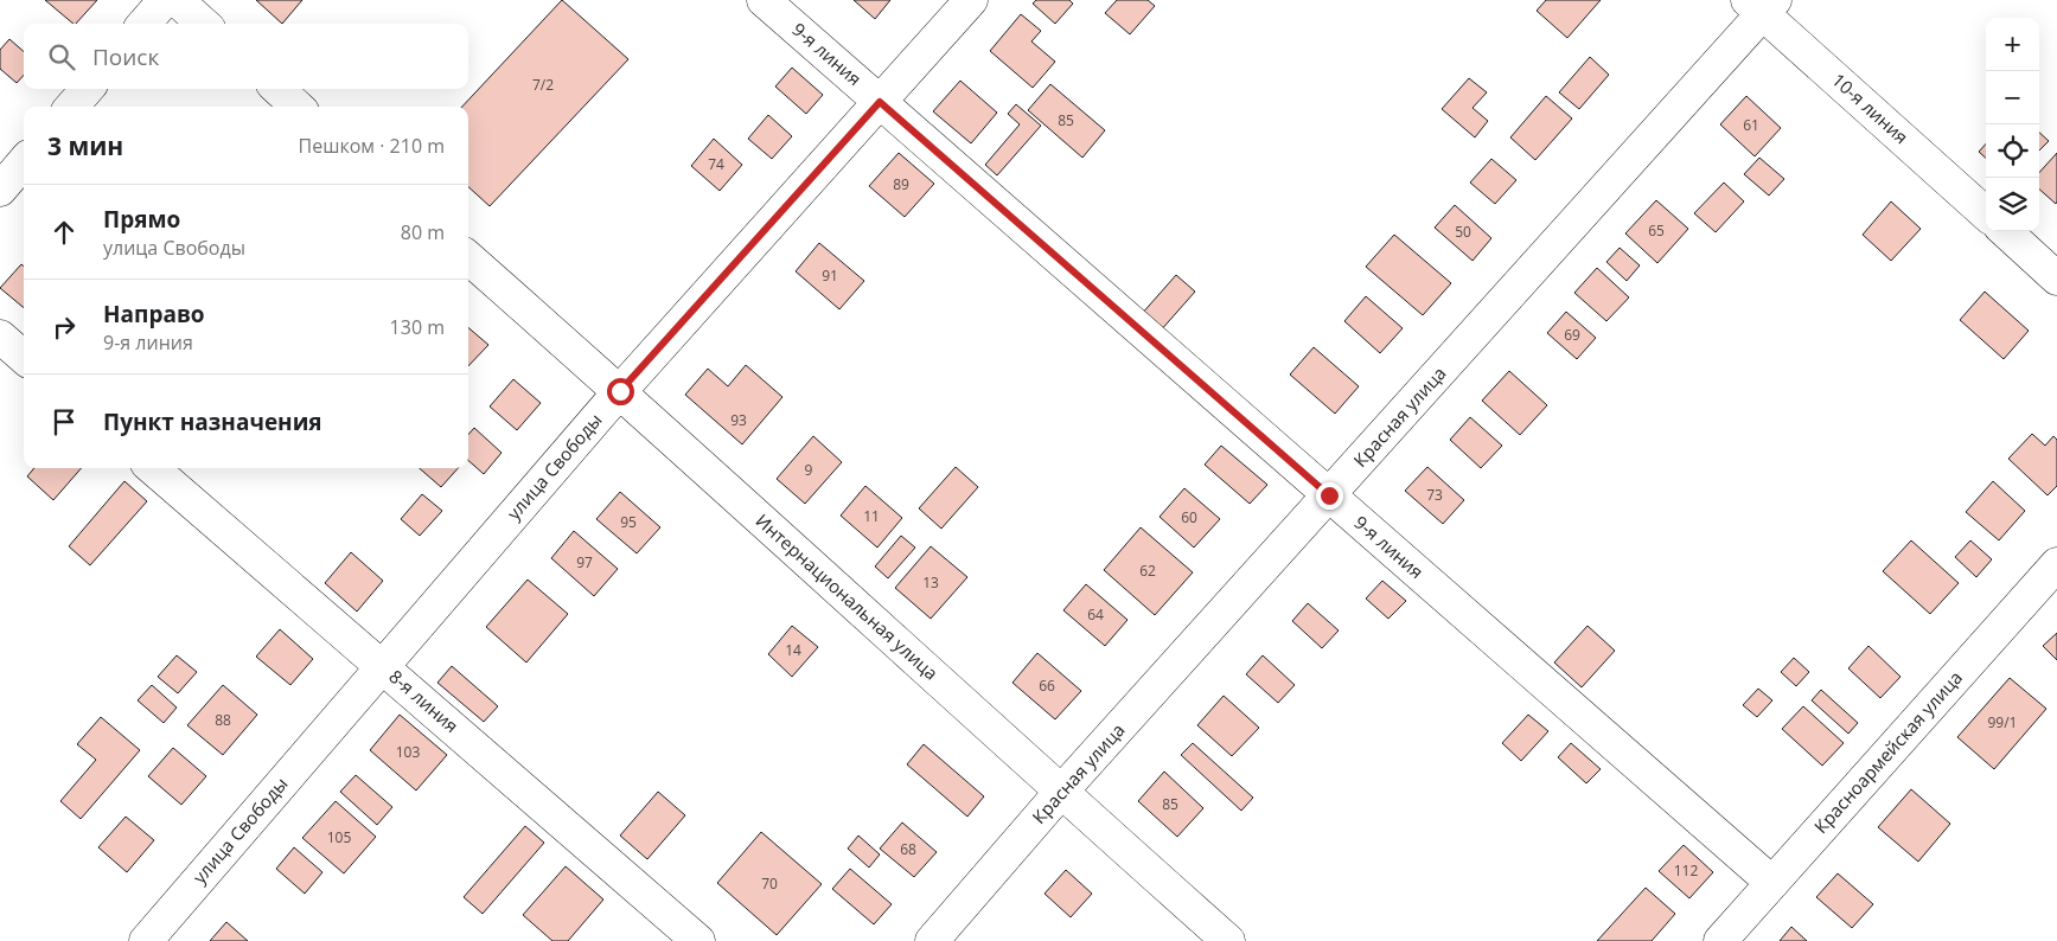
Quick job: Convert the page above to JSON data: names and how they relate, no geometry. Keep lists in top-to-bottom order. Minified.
{"streets":{"street":["9-я линия","10-я линия","Красная улица","улица Свободы","Интернациональная улица","8-я линия","Красноармейская улица"]},"crossings":[["9-я линия","Красная улица"],["9-я линия","улица Свободы"],["9-я линия","Красноармейская улица"],["10-я линия","Красная улица"],["Красная улица","Интернациональная улица"],["улица Свободы","Интернациональная улица"],["улица Свободы","8-я линия"]],"house_numbers":["7/2","85","61","74","89","65","50","91","69","93","9","73","11","60","95","97","62","13","64","14","66","88","99/1","103","85","105","68","112","70"],"page":{"map_buttons":["+","−"],"search":"Поиск","heading":["3 мин","Пешком · 210 m"],"list":[["Прямо","улица Свободы","80 m"],["Направо","9-я линия","130 m"],"Пункт назначения"]}}
